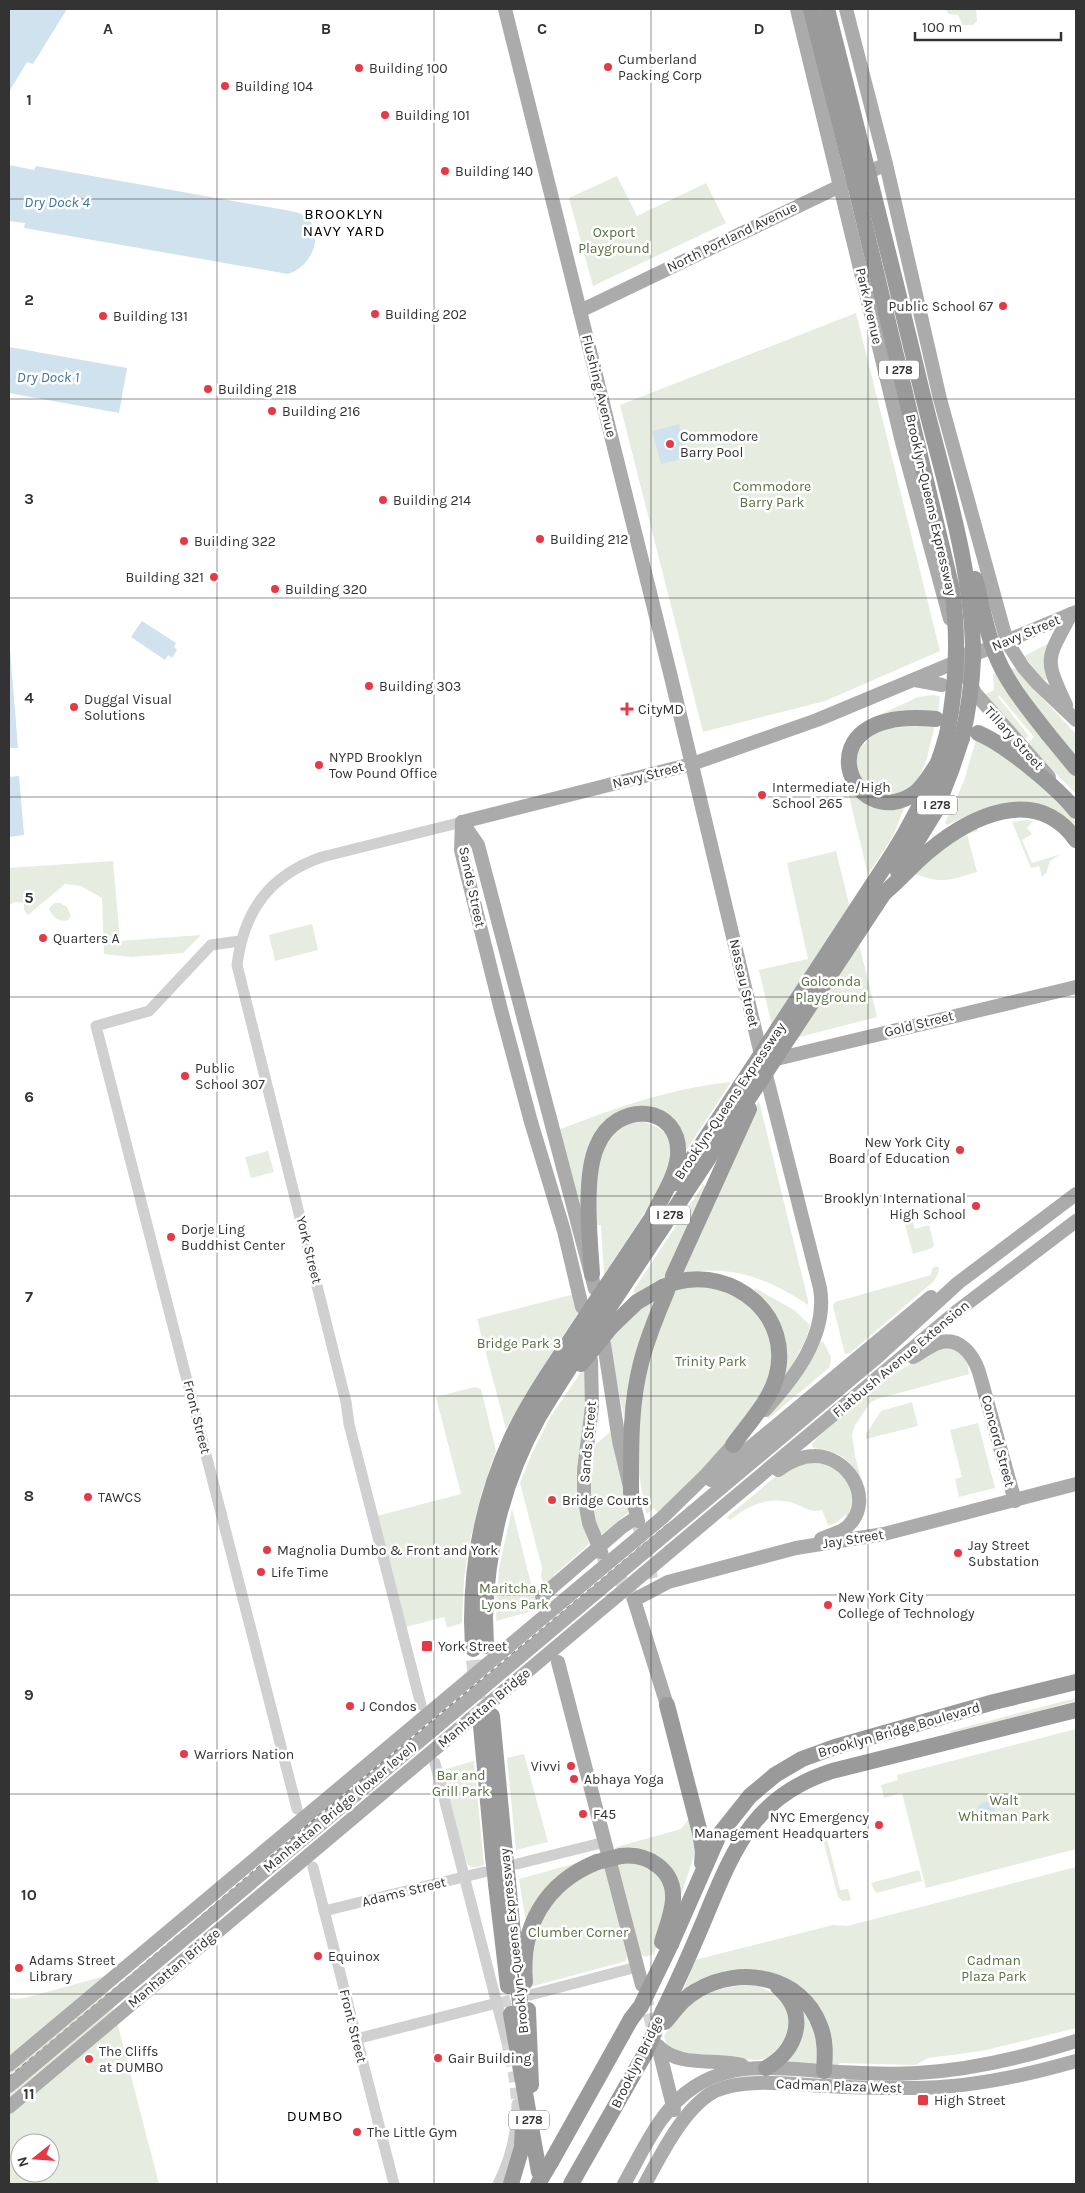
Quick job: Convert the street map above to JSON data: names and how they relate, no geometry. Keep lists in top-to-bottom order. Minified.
{"streets":{"highway":["I 278","Brooklyn-Queens Expressway","Tillary Street","Brooklyn Bridge Boulevard","Brooklyn Bridge"],"main road":["North Portland Avenue","Park Avenue","Flushing Avenue","Navy Street","Sands Street","Nassau Street","Gold Street","Flatbush Avenue Extension","Concord Street","Jay Street","Manhattan Bridge","Manhattan Bridge (lower level)","Cadman Plaza West"],"street":["York Street","Front Street","Adams Street"]},"crossings":[["North Portland Avenue","Park Avenue"],["North Portland Avenue","Flushing Avenue"],["Park Avenue","Navy Street"],["Park Avenue","Tillary Street"],["I 278","Brooklyn-Queens Expressway"],["I 278","Brooklyn Bridge"],["Flushing Avenue","Navy Street"],["Flushing Avenue","Nassau Street"],["Brooklyn-Queens Expressway","Sands Street"],["Brooklyn-Queens Expressway","Adams Street"],["Brooklyn-Queens Expressway","Brooklyn Bridge"],["Navy Street","Tillary Street"],["Navy Street","Sands Street"],["Navy Street","Nassau Street"],["Navy Street","York Street"],["Navy Street","Front Street"],["Nassau Street","Gold Street"],["Nassau Street","Flatbush Avenue Extension"],["York Street","Front Street"],["Flatbush Avenue Extension","Concord Street"],["Flatbush Avenue Extension","Manhattan Bridge"],["Flatbush Avenue Extension","Manhattan Bridge (lower level)"],["Front Street","Adams Street"],["Concord Street","Jay Street"],["Brooklyn Bridge Boulevard","Brooklyn Bridge"]],"districts":["BROOKLYN NAVY YARD","DUMBO"],"water":["Dry Dock 4","Dry Dock 1"],"parks":["Oxport Playground","Commodore Barry Park","Golconda Playground","Bridge Park 3","Trinity Park","Maritcha R. Lyons Park","Bar and Grill Park","Walt Whitman Park","Clumber Corner","Cadman Plaza Park"],"places":{"other":["Cumberland Packing Corp","Building 100","Building 104","Building 101","Building 140","Public School 67","Building 202","Building 131","Building 218","Building 216","Commodore Barry Pool","Building 214","Building 212","Building 322","Building 321","Building 320","Building 303","Duggal Visual Solutions","NYPD Brooklyn Tow Pound Office","Intermediate/High School 265","Quarters A","Public School 307","New York City Board of Education","Brooklyn International High School","Dorje Ling Buddhist Center","TAWCS","Bridge Courts","Magnolia Dumbo & Front and York","Jay Street Substation","Life Time","New York City College of Technology","J Condos","Warriors Nation","Vivvi","Abhaya Yoga","F45","NYC Emergency Management Headquarters","Equinox","Adams Street Library","Gair Building","The Cliffs at DUMBO","The Little Gym"],"health":["CityMD"],"transit":["York Street","High Street"]},"scale_bar":"100 m","north":"left","grid":{"columns":["A","B","C","D"],"rows":["1","2","3","4","5","6","7","8","9","10","11"]}}
